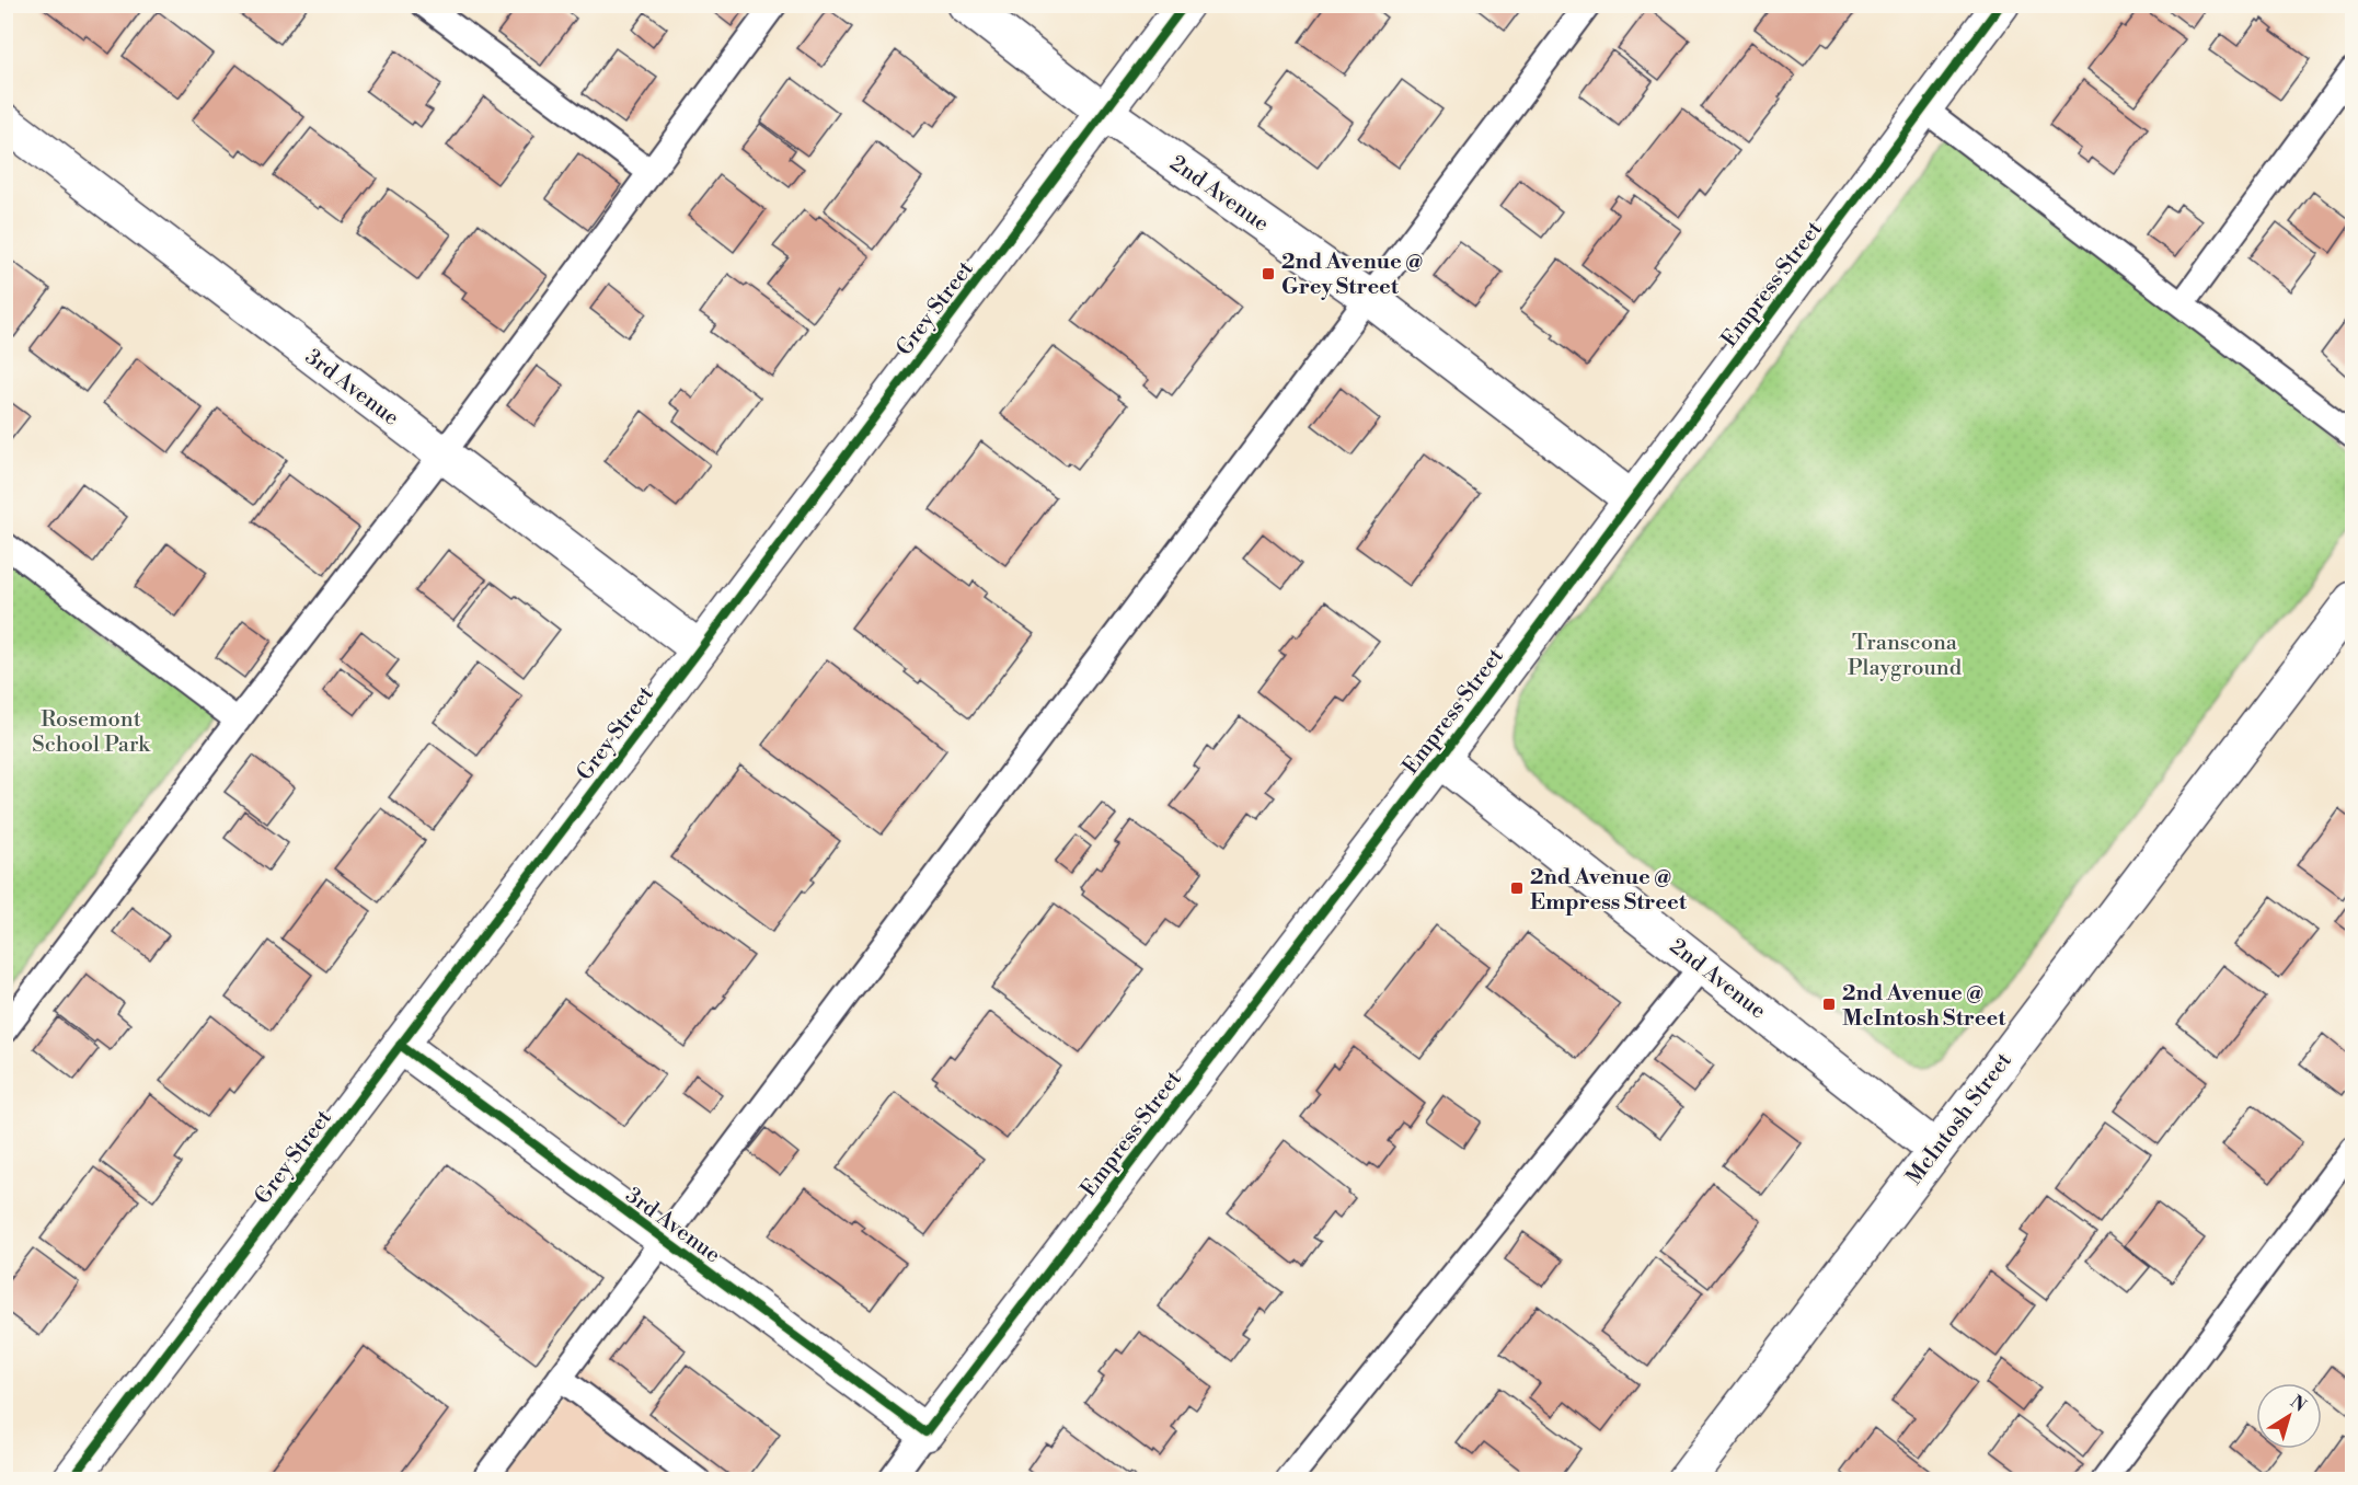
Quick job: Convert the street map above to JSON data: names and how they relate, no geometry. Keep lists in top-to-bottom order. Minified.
{"streets":{"street":["2nd Avenue","Empress Street","Grey Street","3rd Avenue","McIntosh Street"]},"crossings":[["2nd Avenue","Empress Street"],["2nd Avenue","Grey Street"],["2nd Avenue","McIntosh Street"],["Empress Street","3rd Avenue"],["Grey Street","3rd Avenue"]],"parks":["Transcona Playground","Rosemont School Park"],"places":{"transit":["2nd Avenue @ Grey Street","2nd Avenue @ Empress Street","2nd Avenue @ McIntosh Street"]},"north":"top right"}
